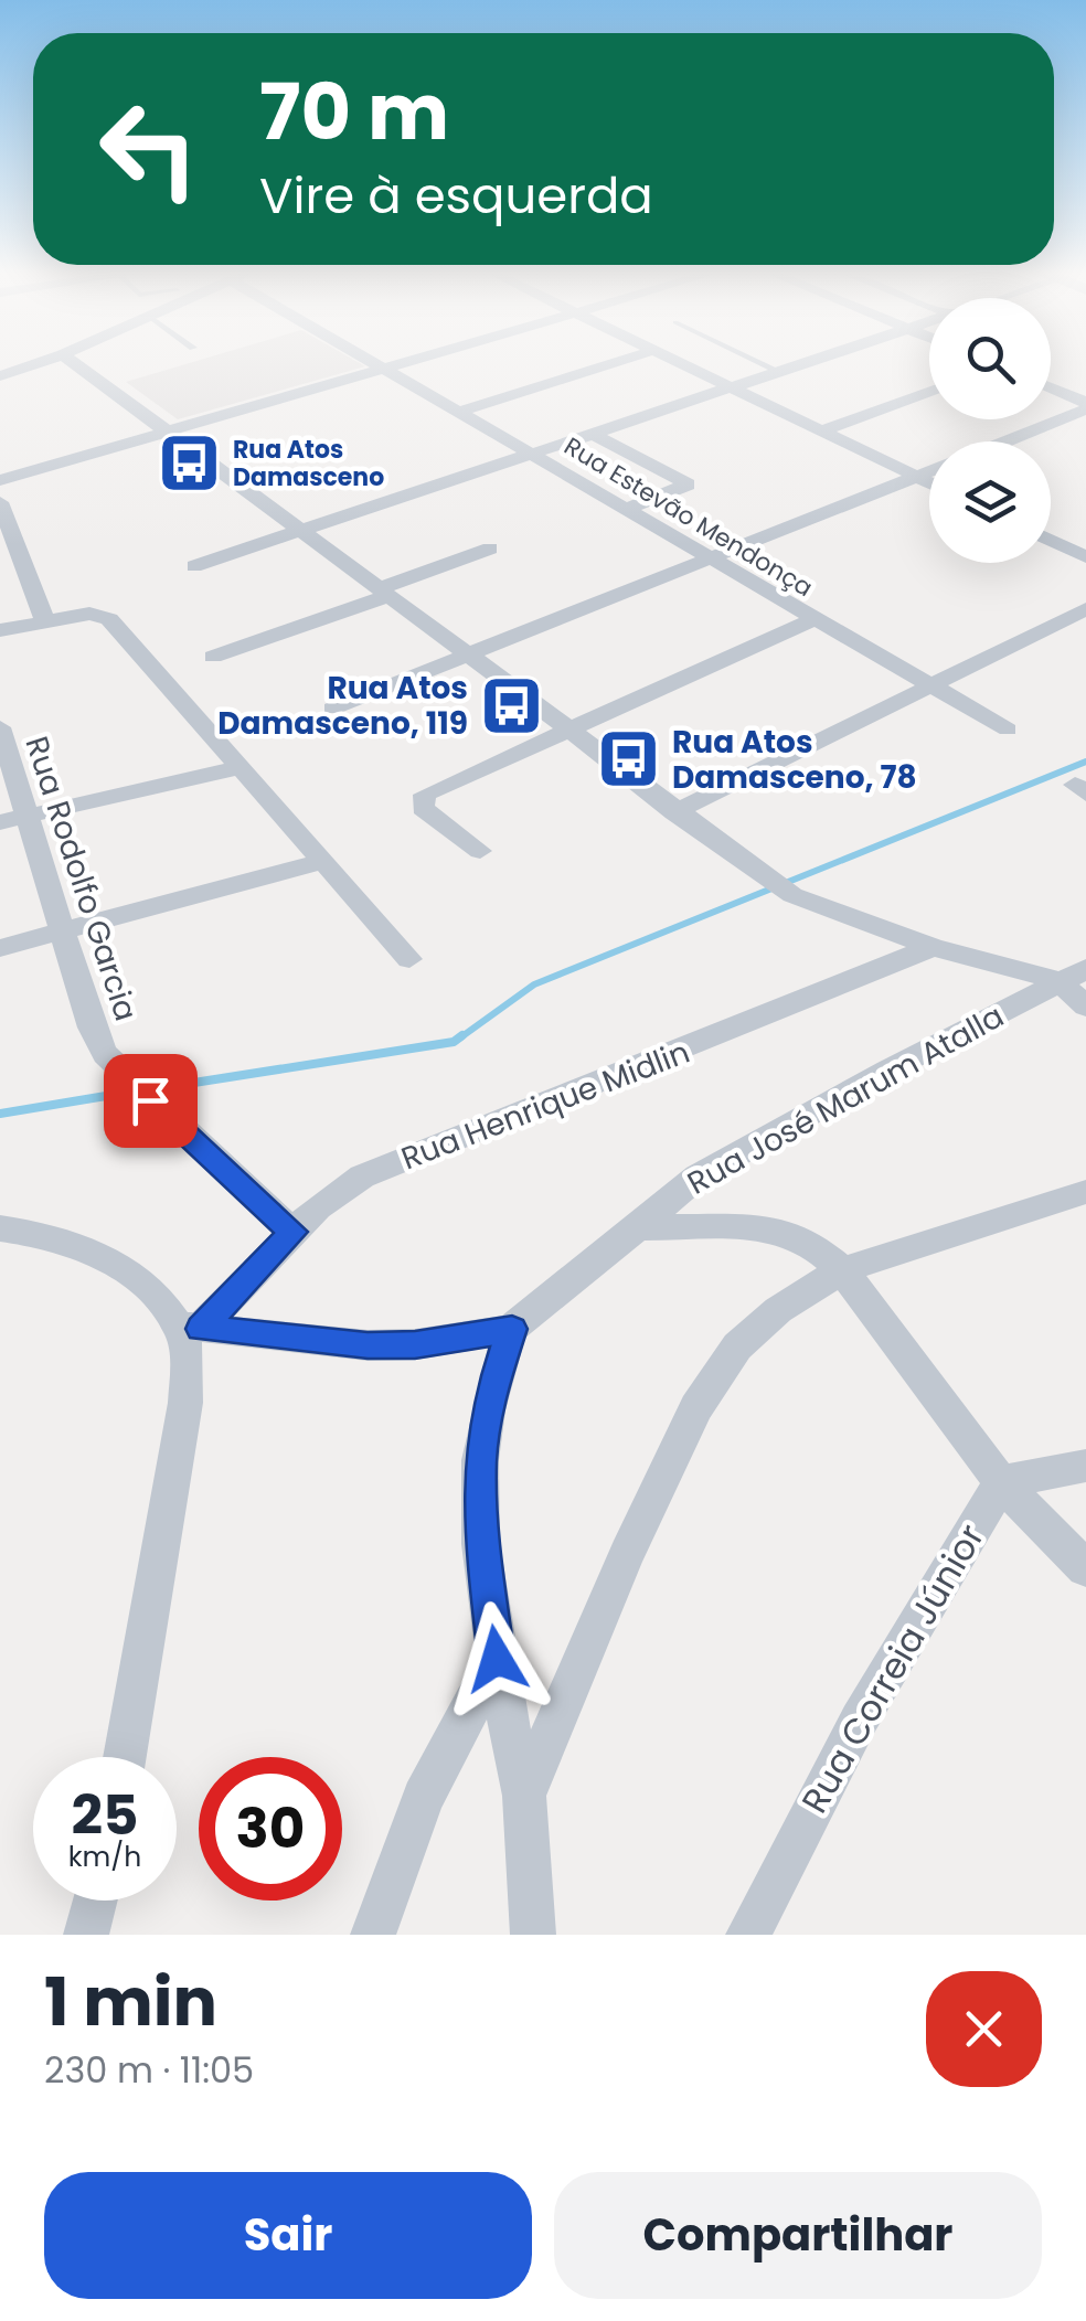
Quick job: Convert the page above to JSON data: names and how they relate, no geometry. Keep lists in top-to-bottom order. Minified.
{"streets":{"street":["Rua Estevão Mendonça","Rua Rodolfo Garcia","Rua José Marum Atalla","Rua Henrique Midlin","Rua Correia Júnior"]},"crossings":[["Rua Rodolfo Garcia","Rua Henrique Midlin"]],"places":{"bus stop":["Rua Atos Damasceno","Rua Atos Damasceno, 119","Rua Atos Damasceno, 78"]},"page":{"turn":["70 m","Vire à esquerda"],"speed":"25 km/h","limit":"30","heading":["1 min","230 m · 11:05"],"buttons":["Sair","Compartilhar"]}}
